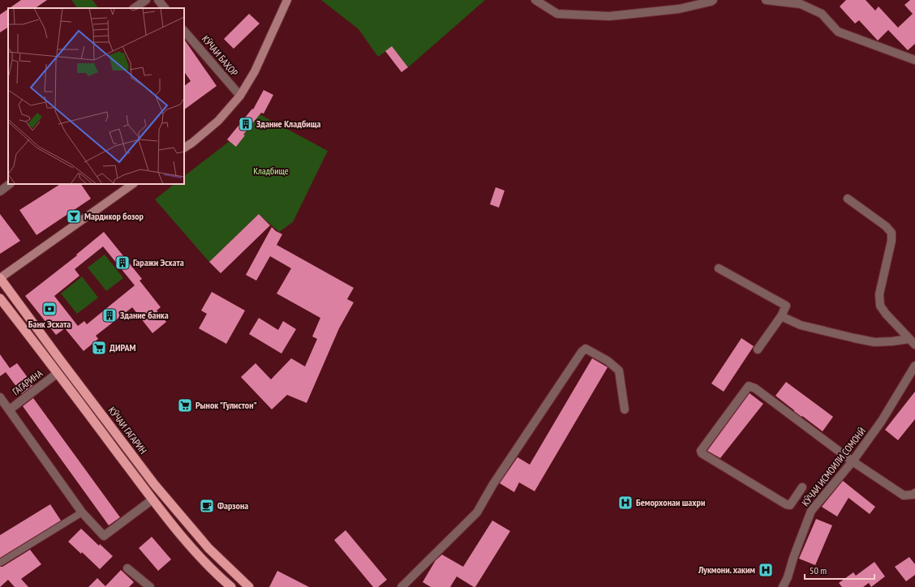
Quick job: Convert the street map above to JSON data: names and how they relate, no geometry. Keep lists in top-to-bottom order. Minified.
{"streets":{"highway":["КӮЧАИ ГАГАРИН"],"street":["КӮЧАИ БАҲОР","ГАГАРИНА","КӮЧАИ ИСМОИЛИ СОМОНӢ"]},"parks":["Кладбище"],"places":{"building":["Здание Кладбища","Гаражи Эсхата","Здание банка"],"bar":["Мардикор бозор"],"bank":["Банк Эсхата"],"supermarket":["ДИРАМ","Рынок \"Гулистон\""],"hospital":["Беморхонаи шахри","Лукмони. хаким"],"cafe":["Фарзона"]},"scale_bar":"50 m"}
